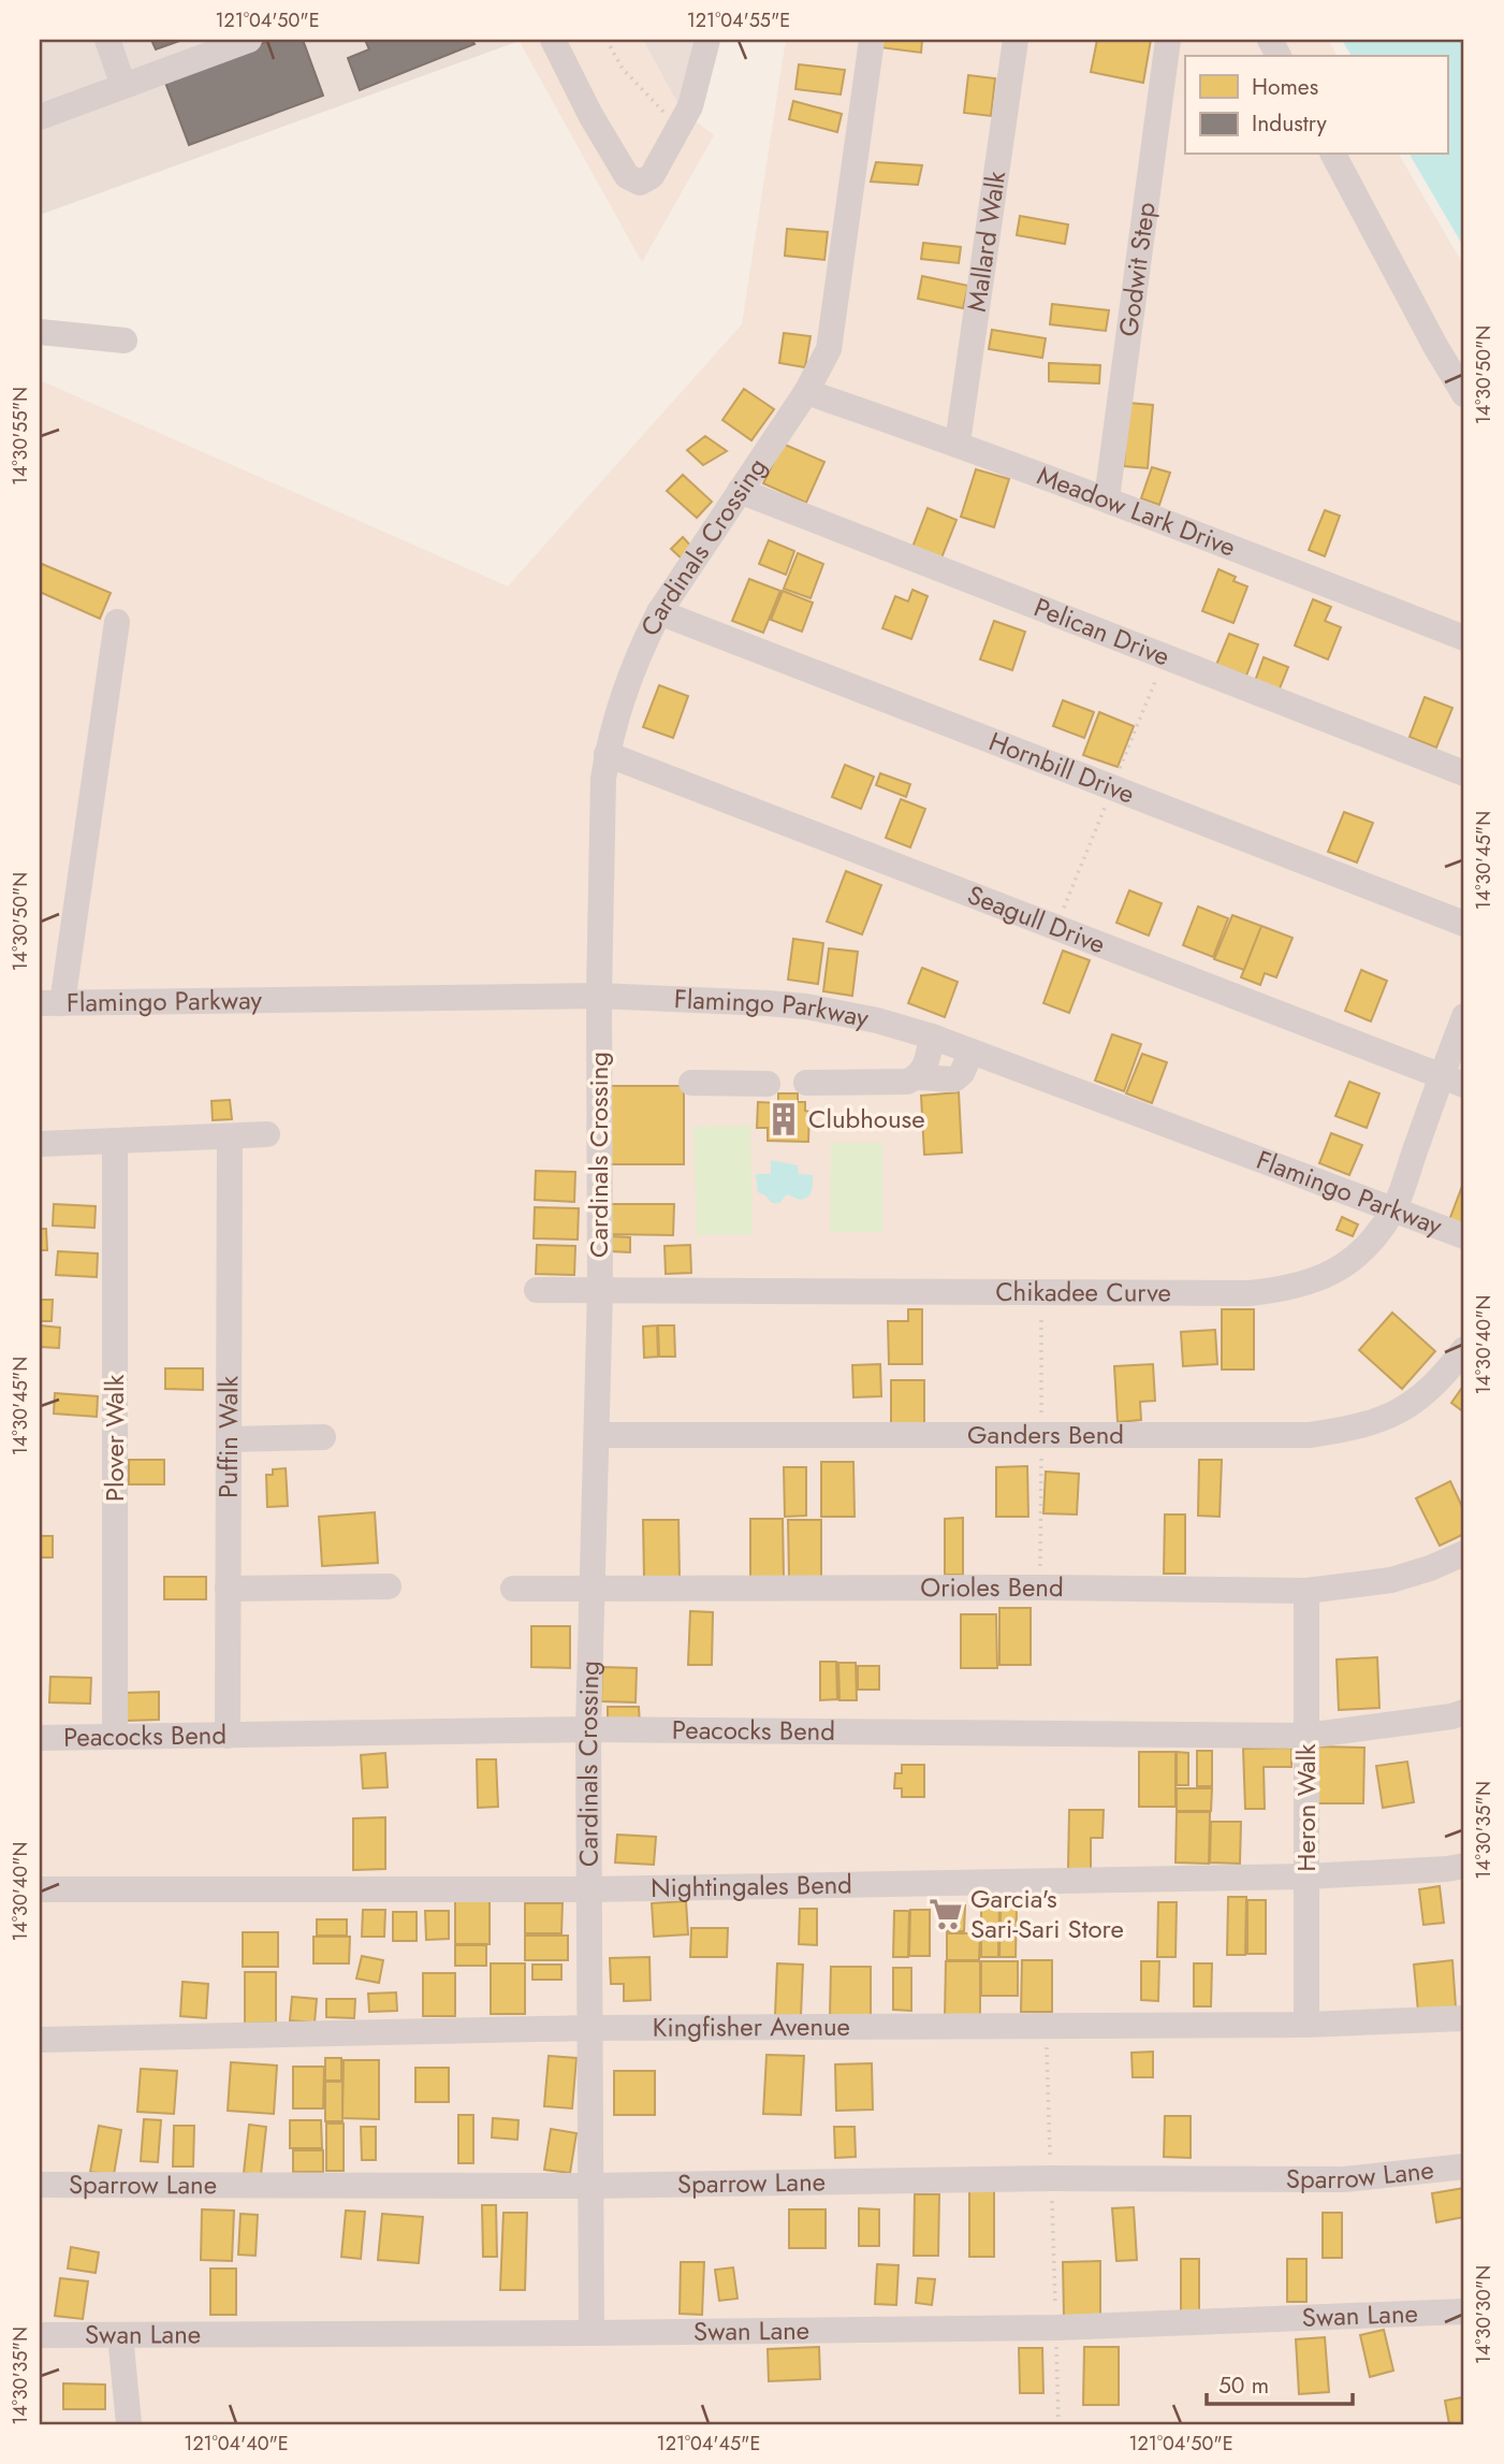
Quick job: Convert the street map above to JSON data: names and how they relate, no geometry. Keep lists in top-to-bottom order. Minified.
{"streets":{"street":["Mallard Walk","Godwit Step","Meadow Lark Drive","Cardinals Crossing","Pelican Drive","Hornbill Drive","Seagull Drive","Flamingo Parkway","Chikadee Curve","Ganders Bend","Puffin Walk","Plover Walk","Orioles Bend","Peacocks Bend","Heron Walk","Nightingales Bend","Kingfisher Avenue","Sparrow Lane","Swan Lane"]},"crossings":[["Mallard Walk","Meadow Lark Drive"],["Godwit Step","Meadow Lark Drive"],["Meadow Lark Drive","Cardinals Crossing"],["Cardinals Crossing","Pelican Drive"],["Cardinals Crossing","Hornbill Drive"],["Cardinals Crossing","Seagull Drive"],["Cardinals Crossing","Flamingo Parkway"],["Cardinals Crossing","Chikadee Curve"],["Cardinals Crossing","Ganders Bend"],["Cardinals Crossing","Orioles Bend"],["Cardinals Crossing","Peacocks Bend"],["Cardinals Crossing","Nightingales Bend"],["Cardinals Crossing","Kingfisher Avenue"],["Cardinals Crossing","Sparrow Lane"],["Cardinals Crossing","Swan Lane"],["Seagull Drive","Chikadee Curve"],["Flamingo Parkway","Chikadee Curve"],["Puffin Walk","Peacocks Bend"],["Plover Walk","Peacocks Bend"],["Orioles Bend","Heron Walk"],["Peacocks Bend","Heron Walk"],["Heron Walk","Nightingales Bend"],["Heron Walk","Kingfisher Avenue"]],"places":{"building":["Clubhouse"],"supermarket":["Garcia's Sari-Sari Store"]},"legend":["Homes","Industry"],"scale_bar":"50 m","coordinates":["121°04'50\"E","121°04'55\"E","14°30'50\"N","14°30'55\"N","14°30'45\"N","14°30'40\"N","14°30'35\"N","14°30'30\"N","121°04'40\"E","121°04'45\"E"]}
